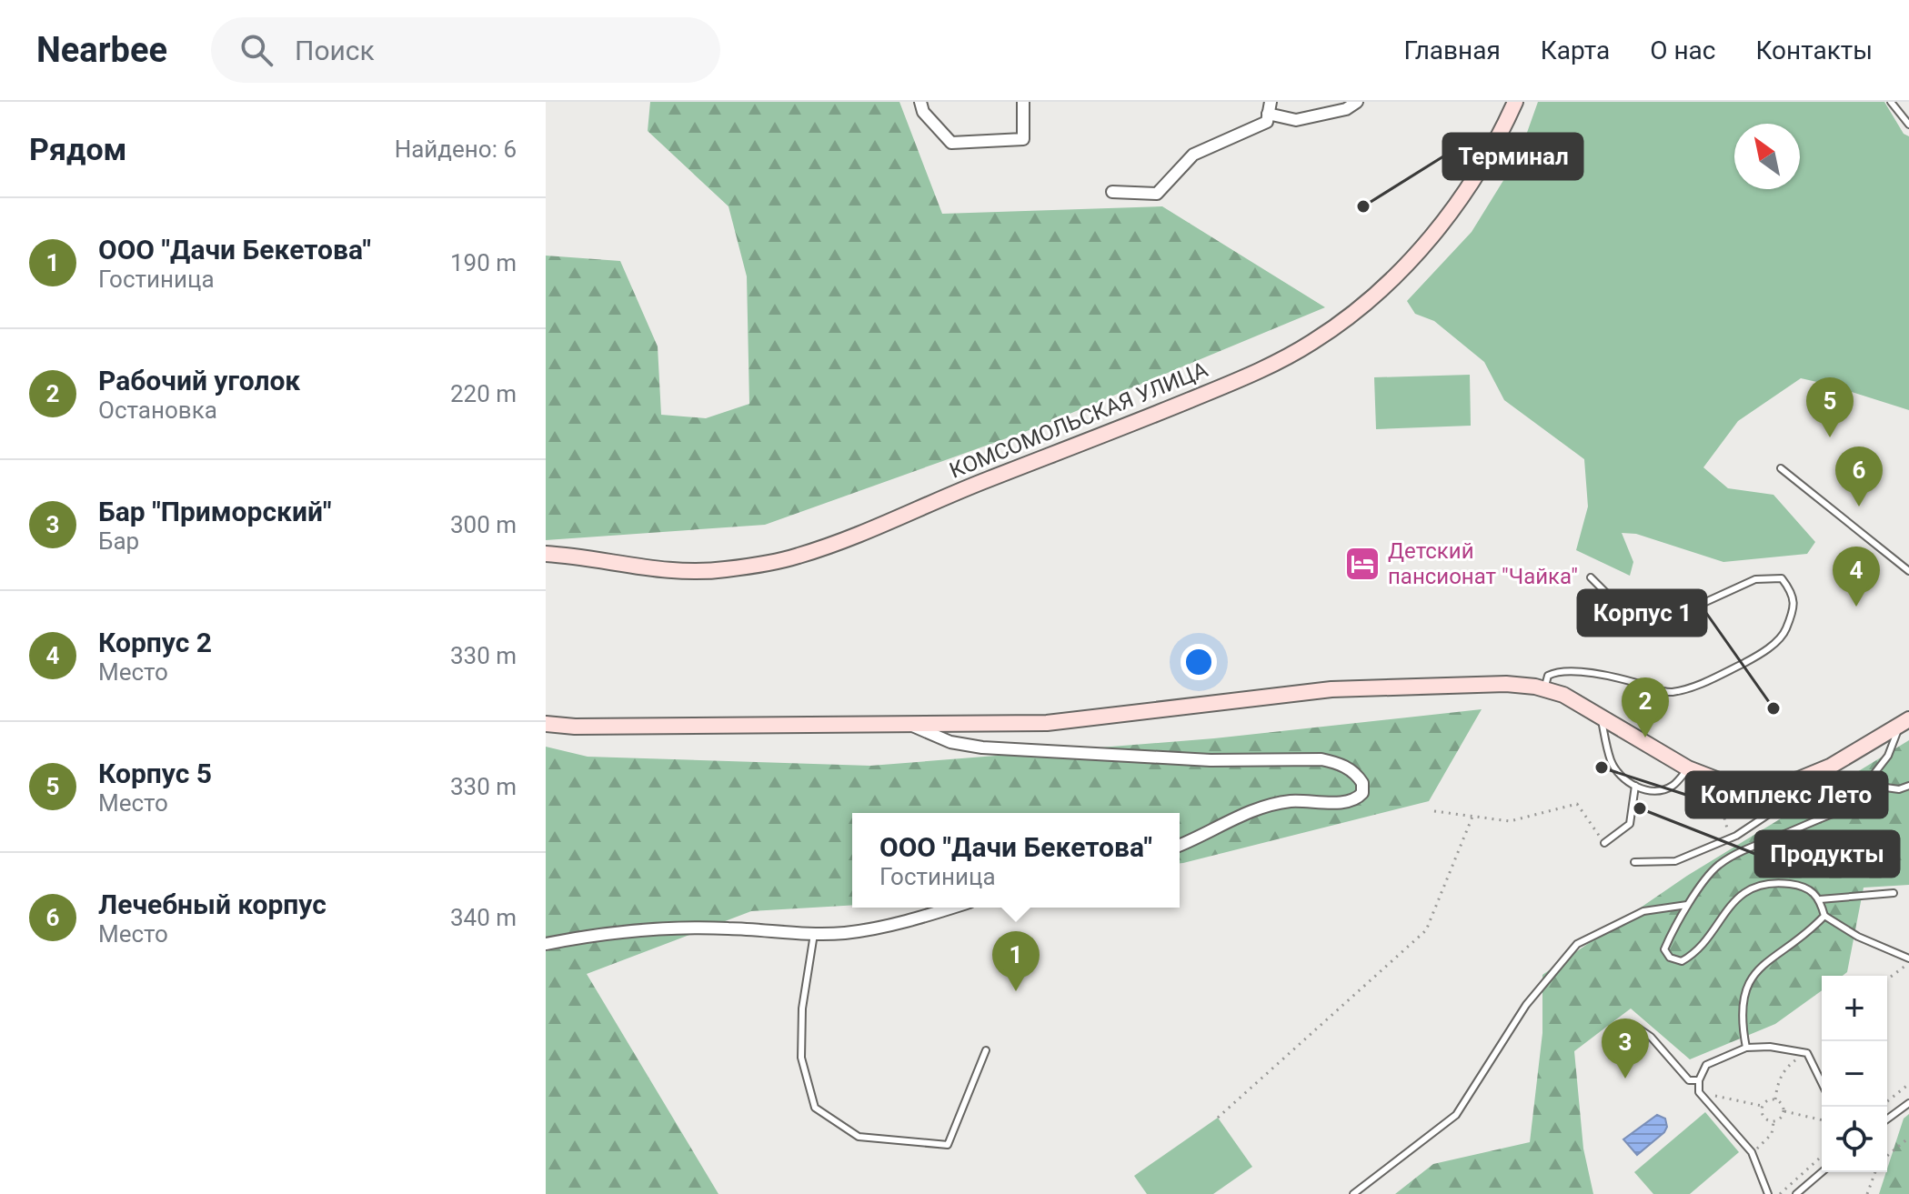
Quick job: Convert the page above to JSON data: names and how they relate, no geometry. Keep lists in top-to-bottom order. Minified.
{"streets":{"main road":["КОМСОМОЛЬСКАЯ УЛИЦА"]},"places":{"other":["Терминал","Корпус 1","Комплекс Лето","Продукты"],"hotel":["Детский пансионат \"Чайка\""]},"north":"top left","page":{"header":"Nearbee","search":"Поиск","nav":["Главная","Карта","О нас","Контакты"],"heading":["Рядом","Найдено: 6"],"list":[{"mark":"1","name":"ООО \"Дачи Бекетова\"","note":"Гостиница","value":"190 m"},{"mark":"2","name":"Рабочий уголок","note":"Остановка","value":"220 m"},{"mark":"3","name":"Бар \"Приморский\"","note":"Бар","value":"300 m"},{"mark":"4","name":"Корпус 2","note":"Место","value":"330 m"},{"mark":"5","name":"Корпус 5","note":"Место","value":"330 m"},{"mark":"6","name":"Лечебный корпус","note":"Место","value":"340 m"}],"pins":["5","6","4","2","1","3"],"popup":["ООО \"Дачи Бекетова\"","Гостиница"],"map_buttons":["+","−"]}}
